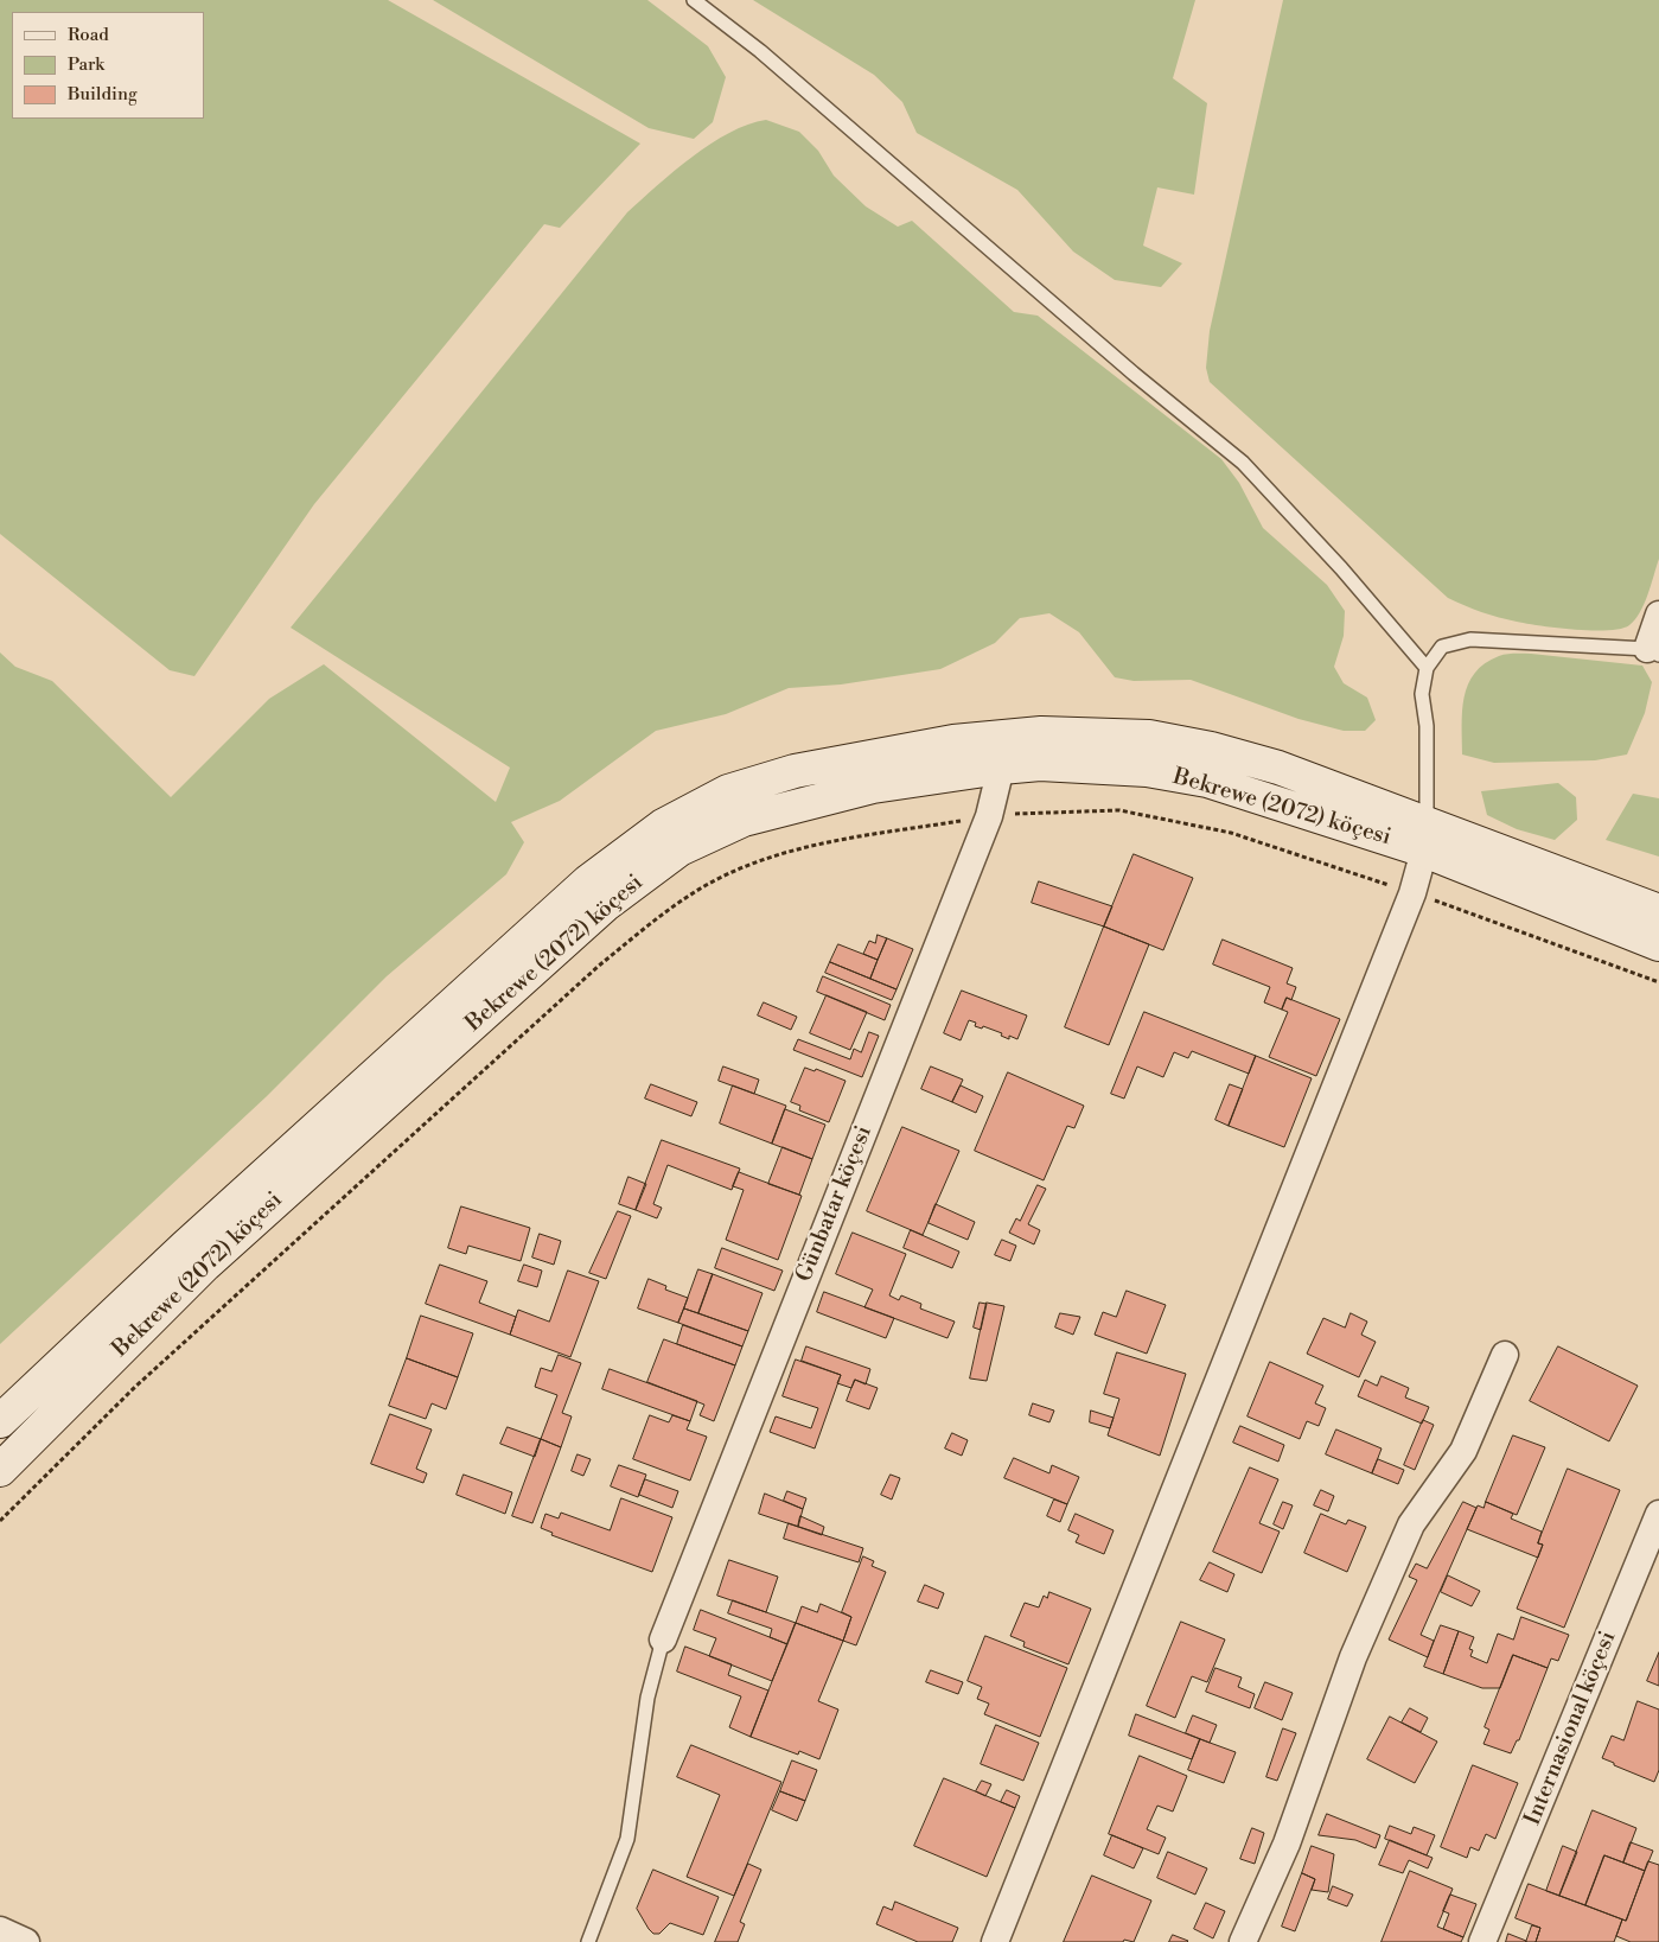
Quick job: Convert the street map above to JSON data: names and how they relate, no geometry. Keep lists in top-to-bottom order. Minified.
{"streets":{"main road":["Bekrewe (2072) köçesi"],"street":["Günbatar köçesi","Internasional köçesi"]},"crossings":[["Bekrewe (2072) köçesi","Günbatar köçesi"]],"legend":["Road","Park","Building"]}
